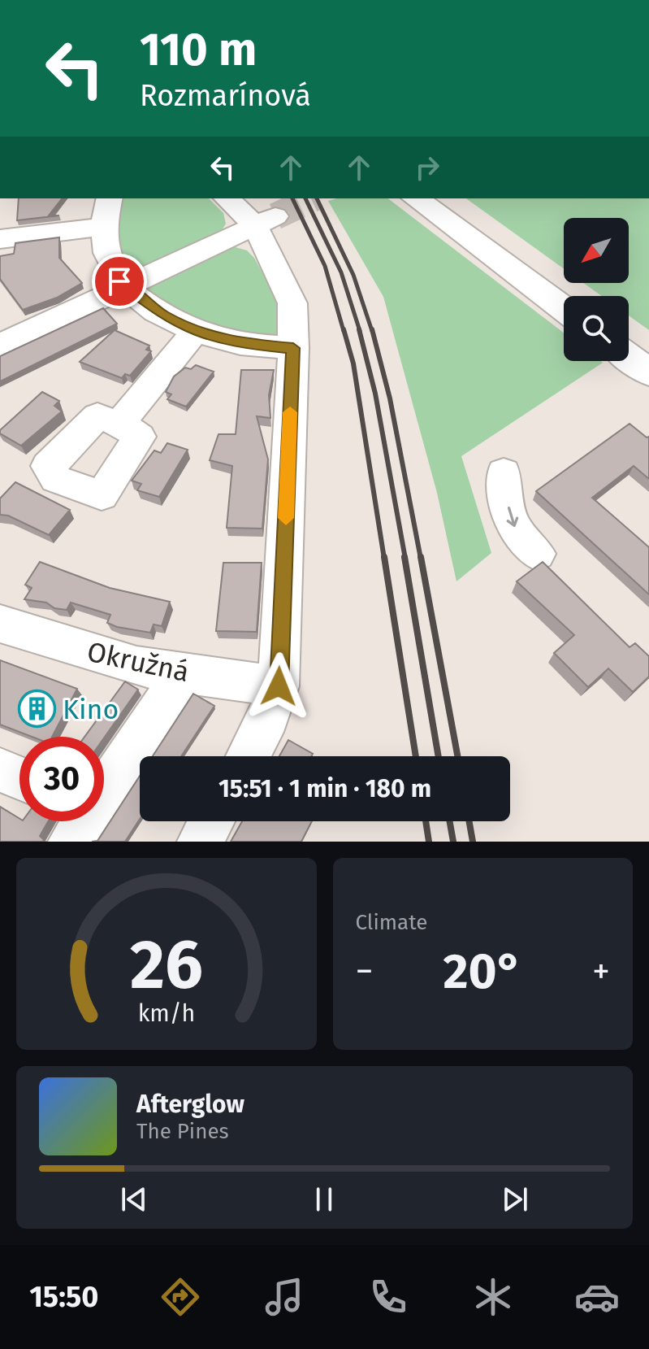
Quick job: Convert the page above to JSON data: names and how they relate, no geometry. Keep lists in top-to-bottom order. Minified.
{"streets":{"street":["Okružná"]},"places":{"building":["Kino"]},"north":"bottom left","page":{"turn":["110 m","Rozmarínová"],"limit":"30","trip":"15:51 · 1 min · 180 m","tile":"Climate","heat":["−","20°","+"],"song":["Afterglow","The Pines"],"tabs":"15:50","gauge":["26","km/h"]}}
